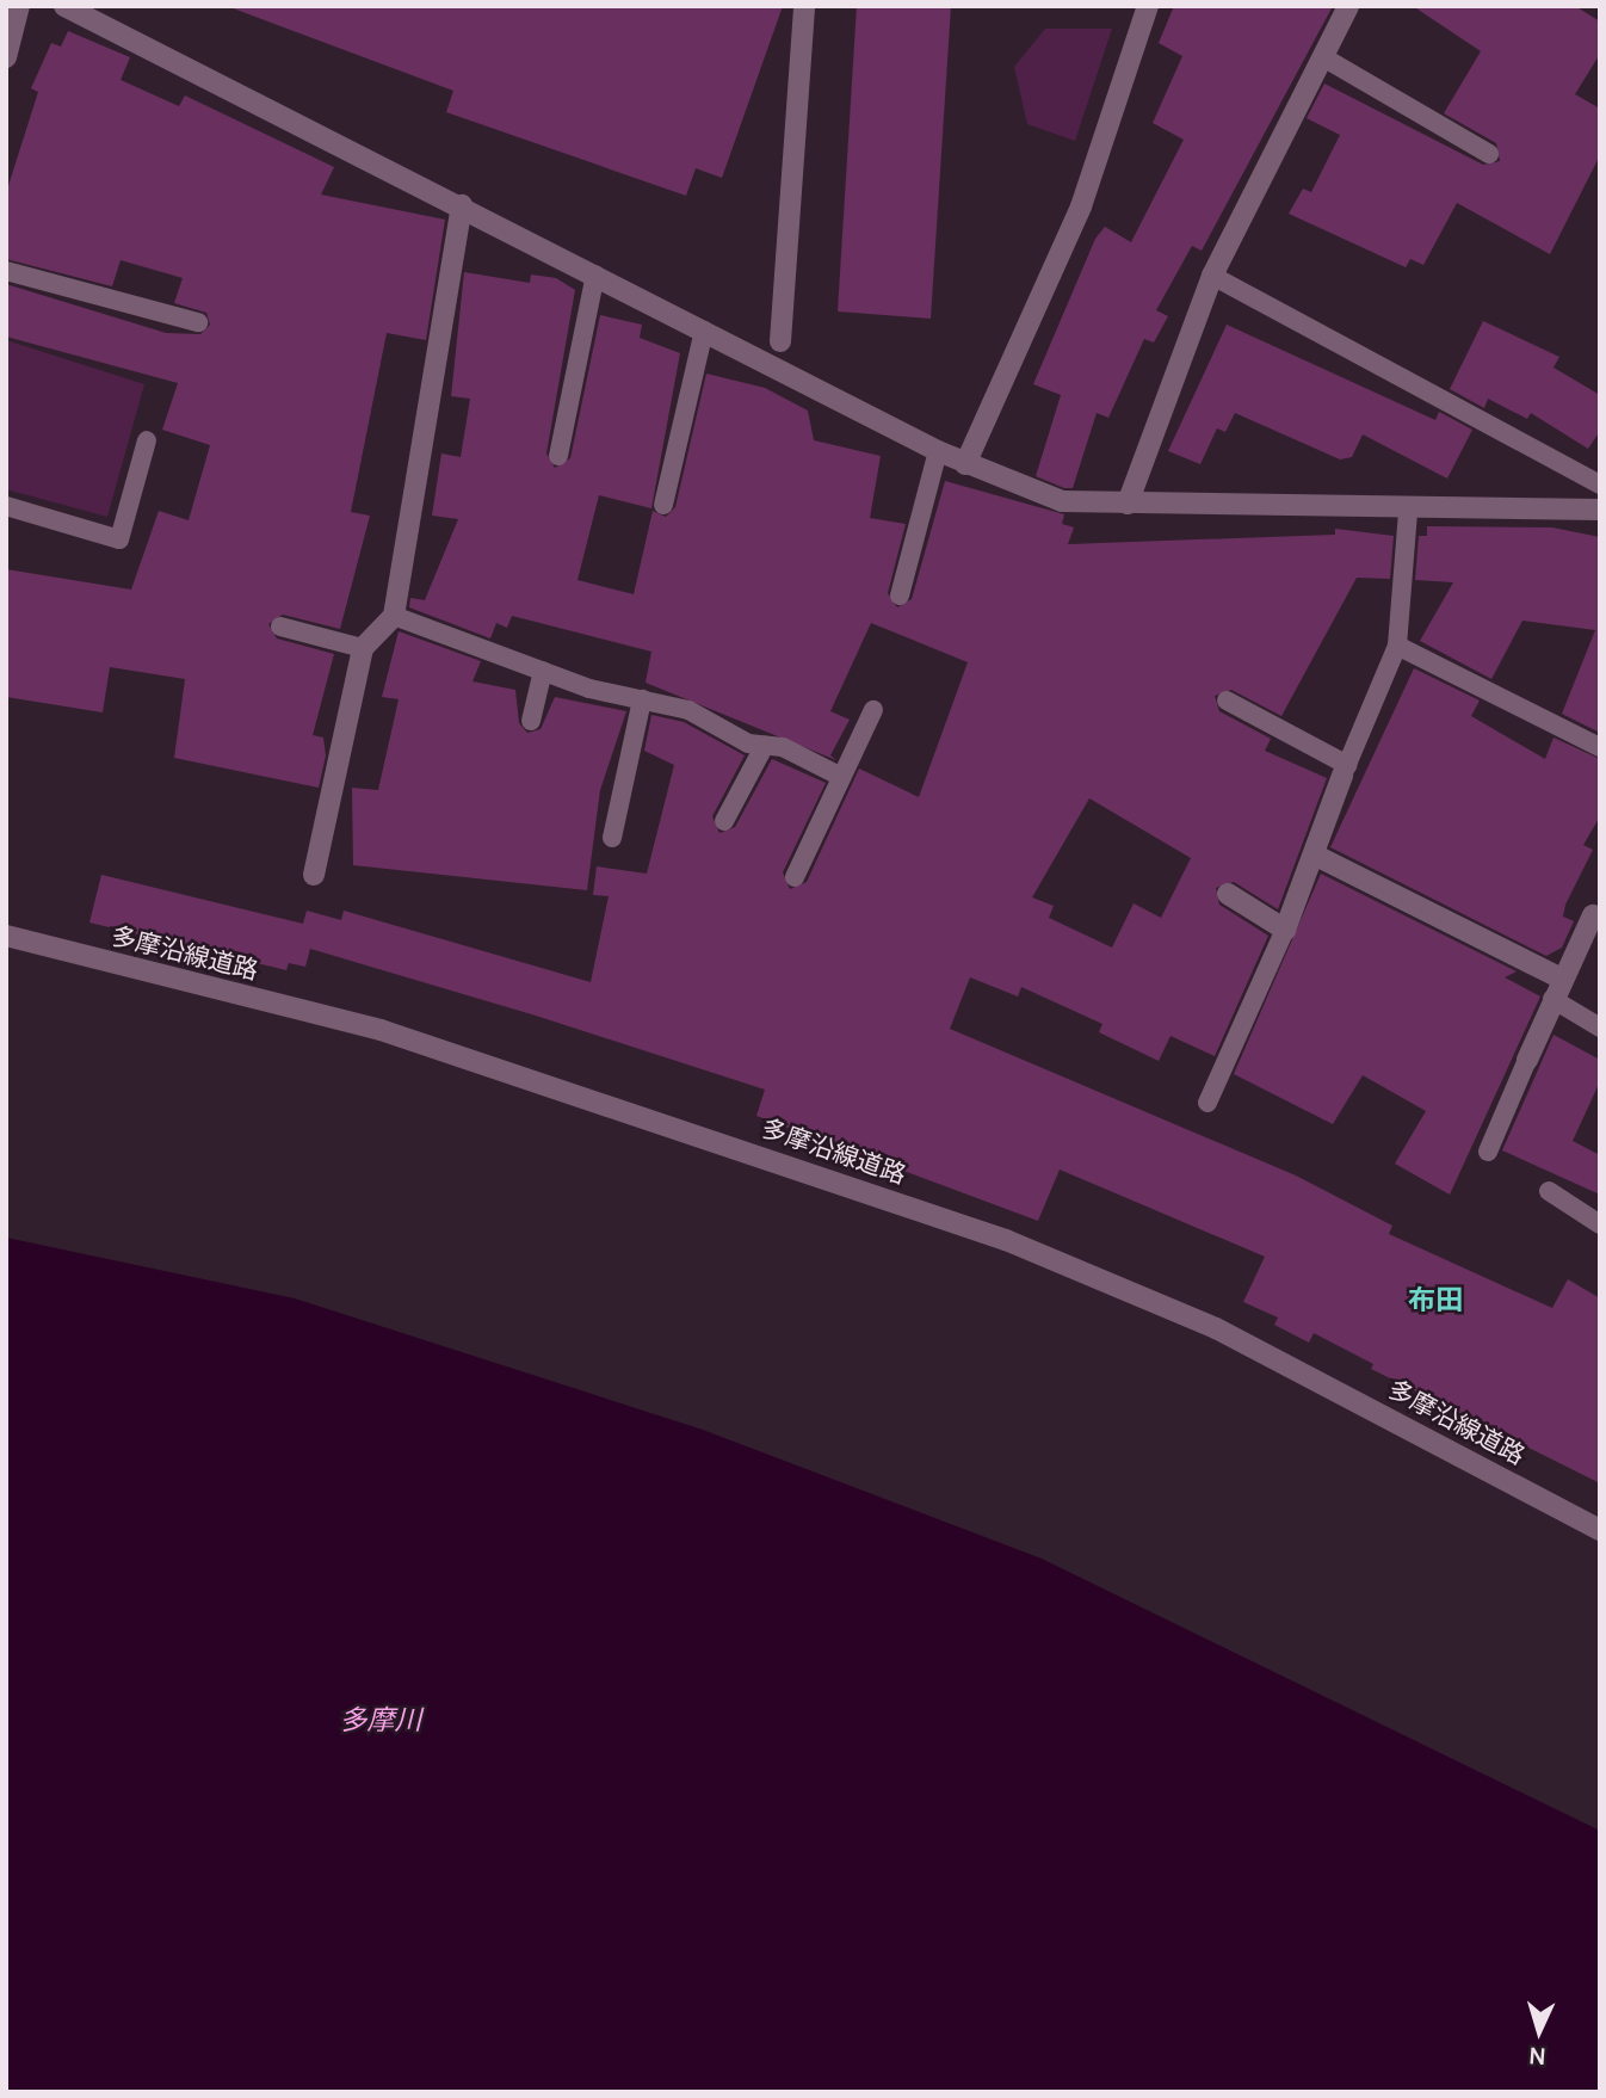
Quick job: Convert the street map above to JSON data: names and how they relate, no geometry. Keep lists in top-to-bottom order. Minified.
{"streets":{"street":["多摩沿線道路"]},"districts":["布田"],"water":["多摩川"],"north":"bottom"}
